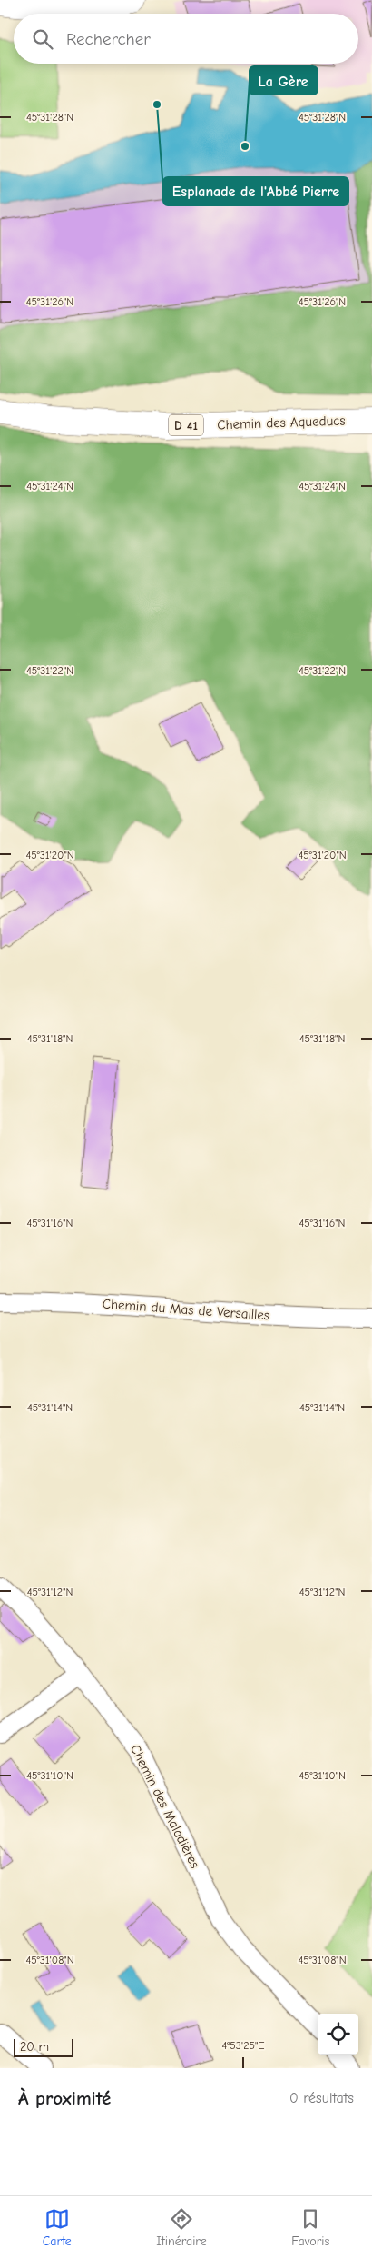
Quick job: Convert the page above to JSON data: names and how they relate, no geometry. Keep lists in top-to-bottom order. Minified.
{"streets":{"main road":["Chemin des Aqueducs","D 41"],"street":["Chemin du Mas de Versailles","Chemin des Maladières"]},"places":["Esplanade de l'Abbé Pierre","La Gère"],"scale_bar":"20 m","page":{"search":"Rechercher","scale":"20 m","heading":["À proximité","0 résultats"],"nav":["Carte","Itinéraire","Favoris"]},"coordinates":["45°31'28\"N","45°31'26\"N","45°31'24\"N","45°31'22\"N","45°31'20\"N","45°31'18\"N","45°31'16\"N","45°31'14\"N","45°31'12\"N","45°31'10\"N","45°31'08\"N","4°53'25\"E"]}
